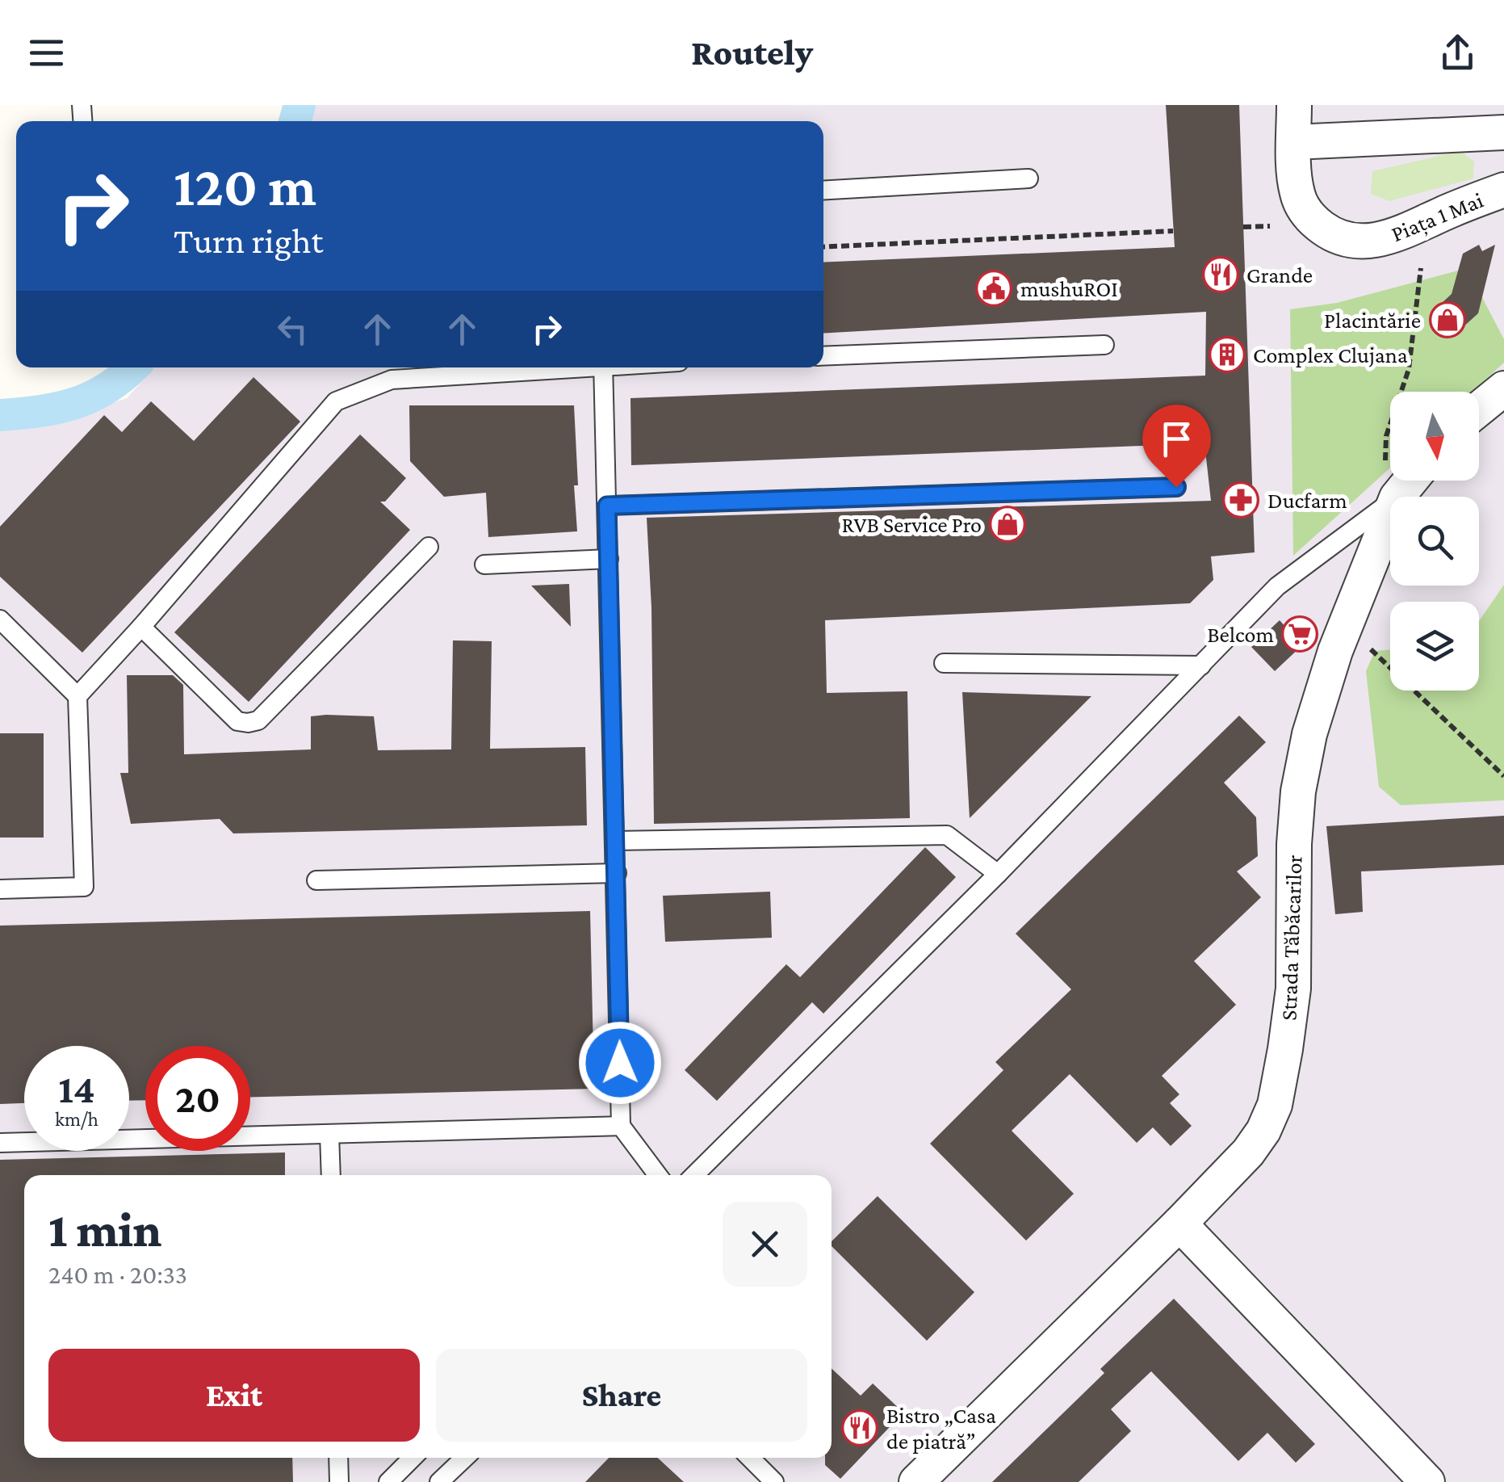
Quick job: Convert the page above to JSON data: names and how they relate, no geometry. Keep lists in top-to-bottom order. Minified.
{"streets":{"street":["Piața 1 Mai","Strada Tăbăcarilor"]},"places":{"restaurant":["Grande","Bistro „Casa de piatră”"],"public building":["mushuROI"],"shop":["Placintărie","RVB Service Pro"],"building":["Complex Clujana"],"pharmacy":["Ducfarm"],"supermarket":["Belcom"]},"north":"bottom","page":{"header":"Routely","turn":["120 m","Turn right"],"speed":"14 km/h","limit":"20","heading":["1 min","240 m · 20:33"],"buttons":["Exit","Share"]}}
